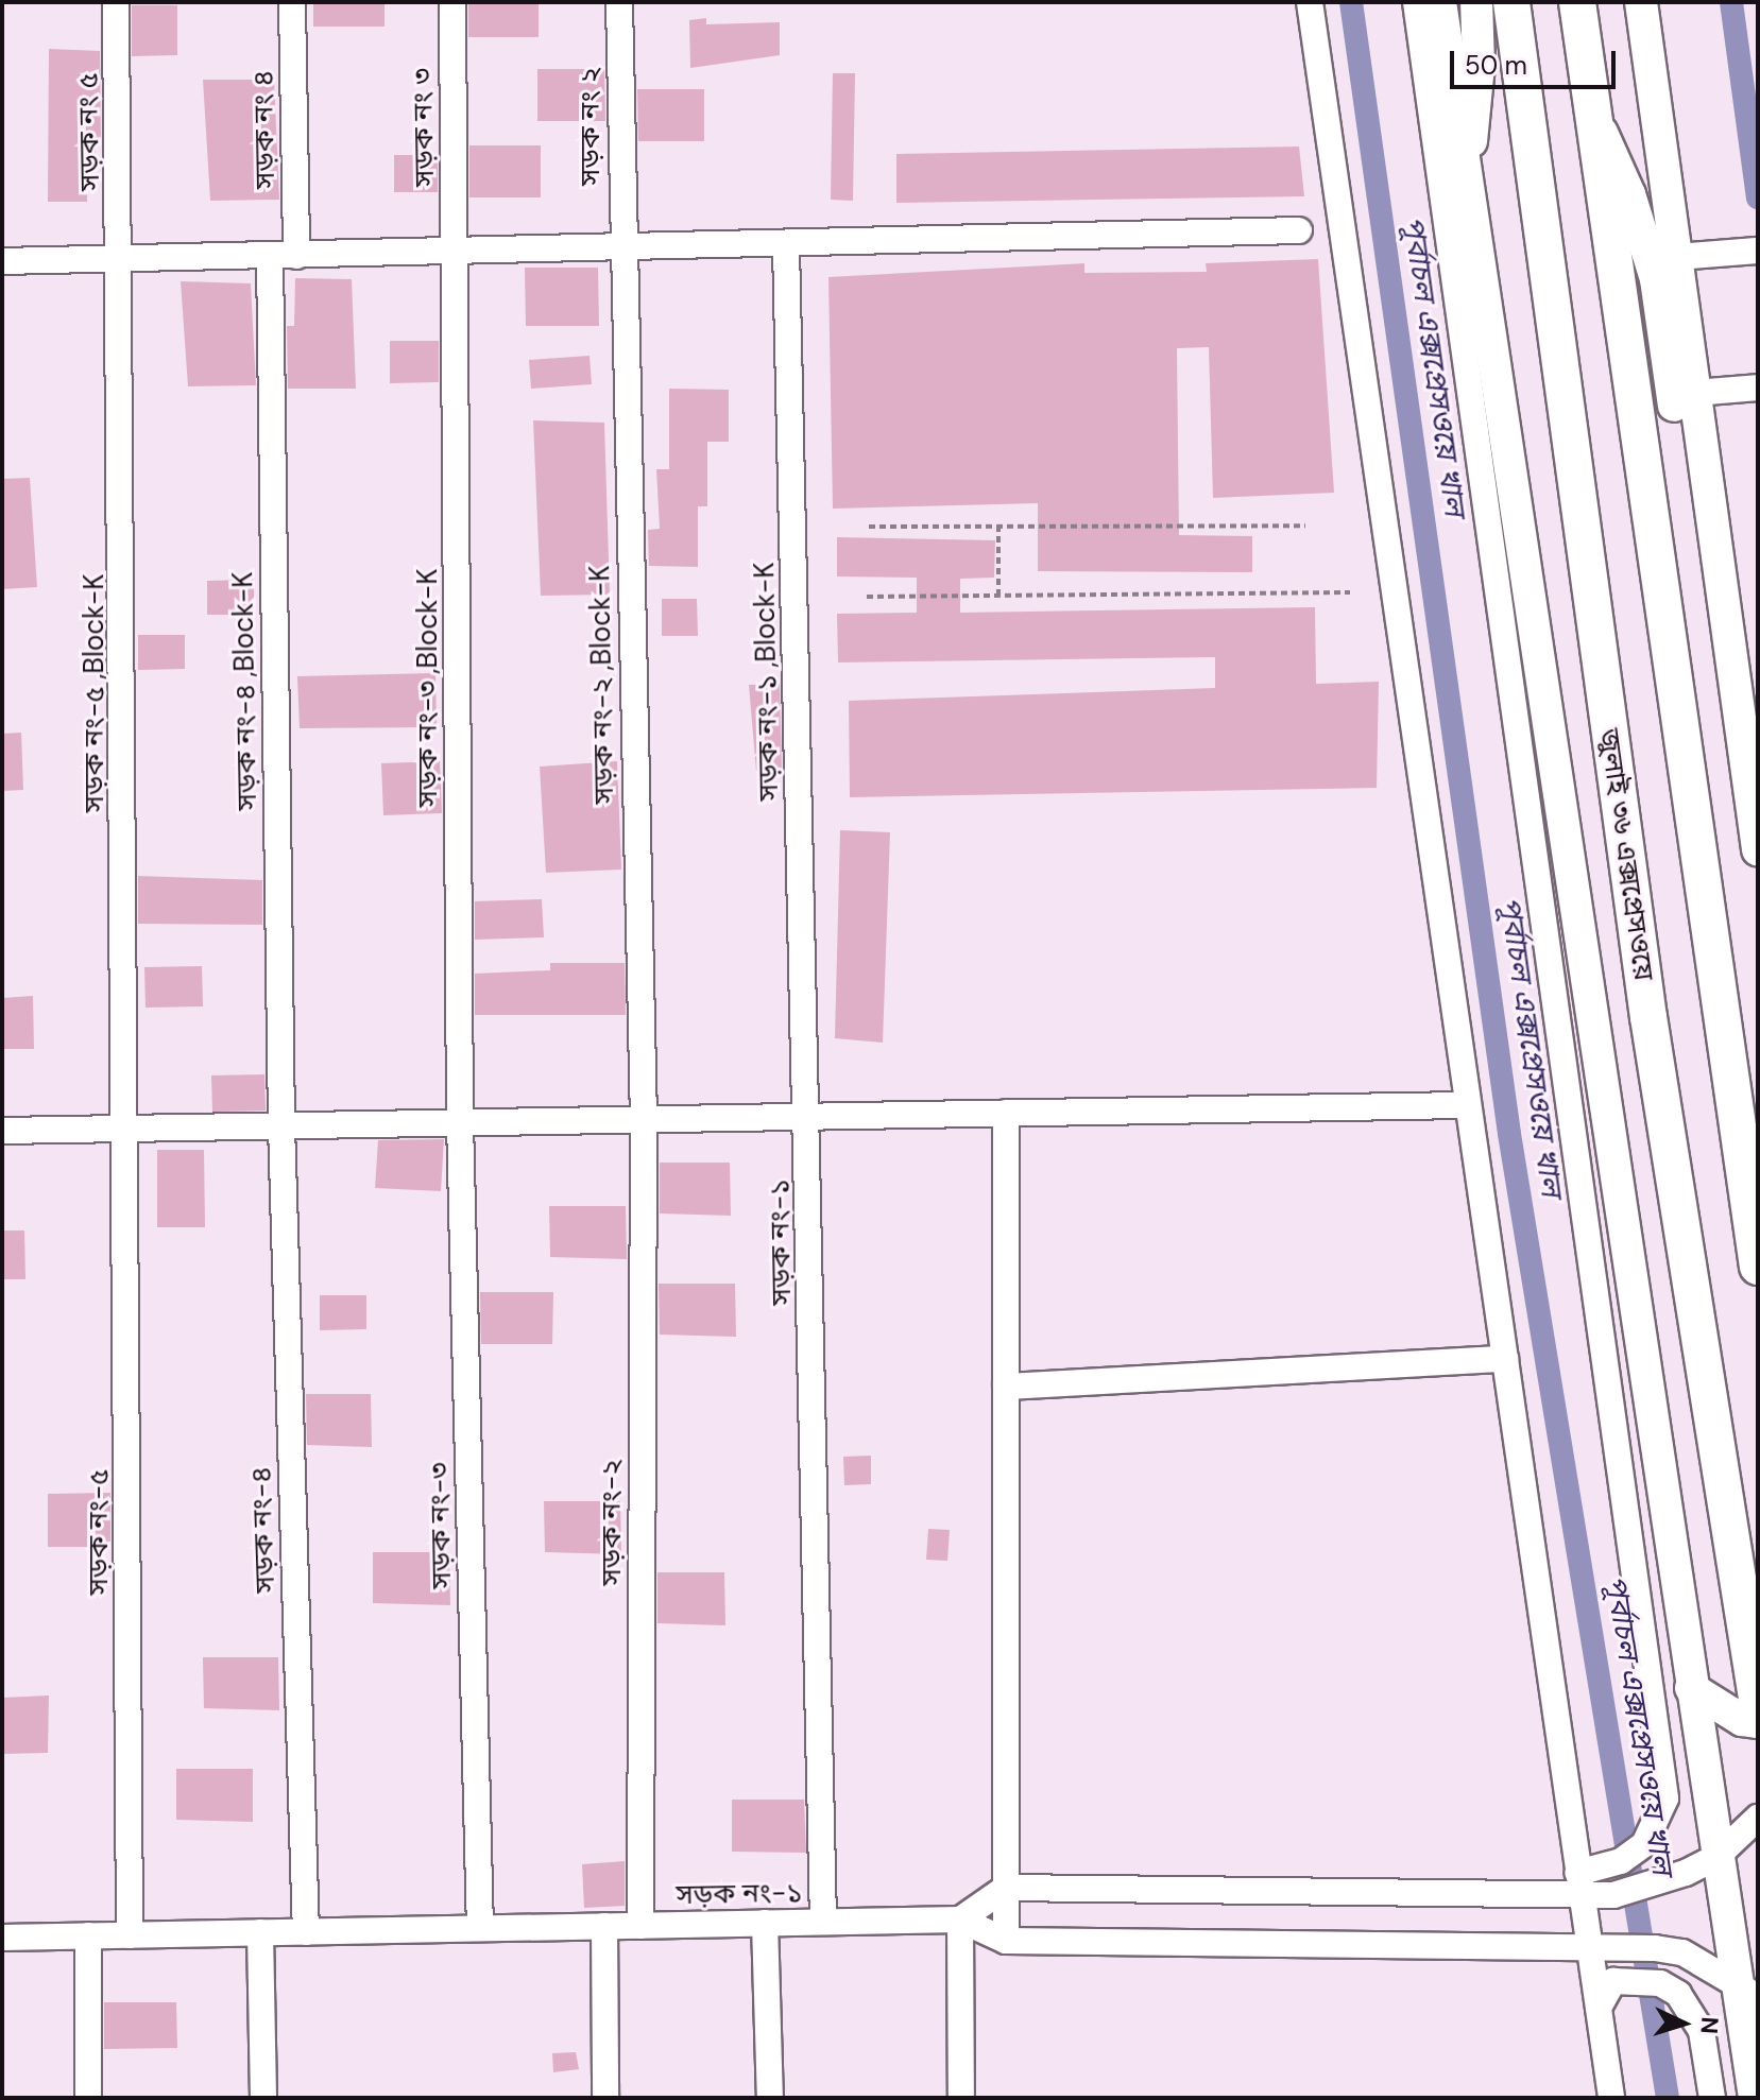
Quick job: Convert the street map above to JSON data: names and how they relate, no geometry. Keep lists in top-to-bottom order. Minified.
{"streets":{"highway":["জুলাই ৩৬ এক্সপ্রেসওয়ে"],"street":["সড়ক নং ২","সড়ক নং ৩","সড়ক নং ৪","সড়ক নং ৫","সড়ক নং-১ ,Block-K","সড়ক নং-২ ,Block-K","সড়ক নং-৩ ,Block-K","সড়ক নং-৪ ,Block-K","সড়ক নং-৫ ,Block-K","সড়ক নং-১","সড়ক নং-২","সড়ক নং-৩","সড়ক নং-৪","সড়ক নং-৫"]},"crossings":[["সড়ক নং ২","সড়ক নং-২ ,Block-K"],["সড়ক নং ৩","সড়ক নং-৩ ,Block-K"],["সড়ক নং ৫","সড়ক নং-৫ ,Block-K"],["সড়ক নং-১ ,Block-K","সড়ক নং-১"],["সড়ক নং-২ ,Block-K","সড়ক নং-২"],["সড়ক নং-৩ ,Block-K","সড়ক নং-৩"],["সড়ক নং-৪ ,Block-K","সড়ক নং-৪"],["সড়ক নং-৫ ,Block-K","সড়ক নং-৫"],["সড়ক নং-১","সড়ক নং-২"],["সড়ক নং-১","সড়ক নং-৩"],["সড়ক নং-১","সড়ক নং-৪"],["সড়ক নং-১","সড়ক নং-৫"]],"water":["পূর্বাচল এক্সপ্রেসওয়ে খাল"],"scale_bar":"50 m","north":"right"}
